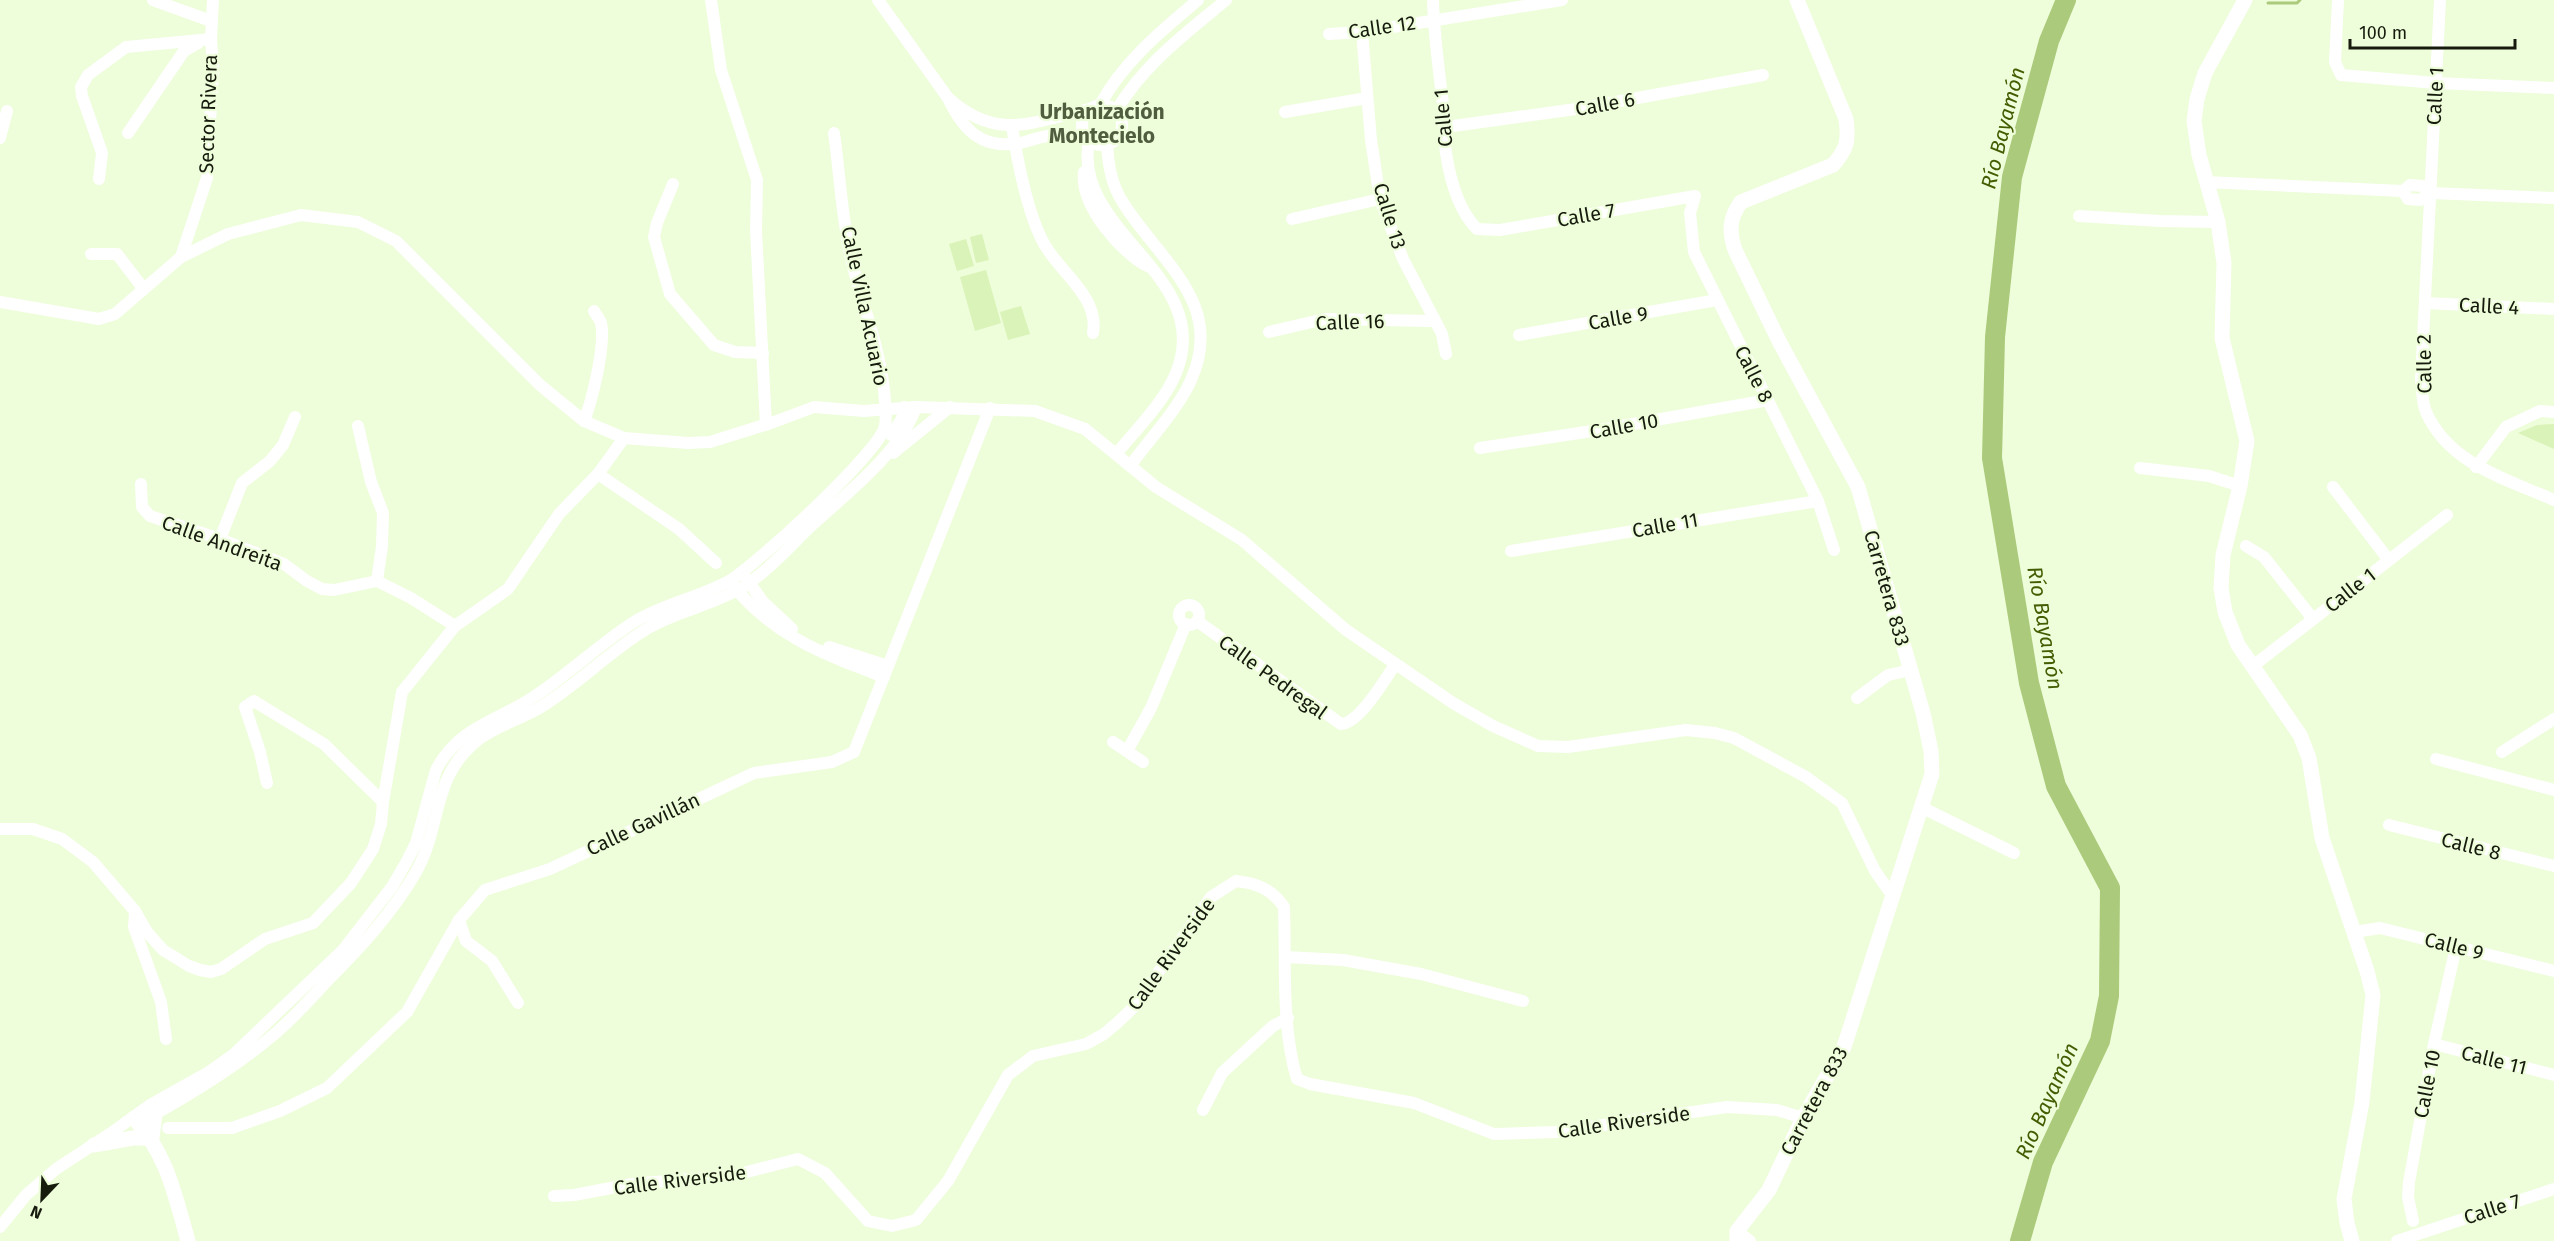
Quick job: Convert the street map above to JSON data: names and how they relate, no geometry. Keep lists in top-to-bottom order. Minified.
{"streets":{"street":["Calle 12","Calle 1","Calle 6","Sector Rivera","Calle 7","Calle 13","Calle Villa Acuario","Calle 4","Calle 9","Calle 16","Calle 2","Calle 8","Calle 10","Calle 11","Calle Andreíta","Carretera 833","Calle Pedregal","Calle Gavillán","Calle Riverside"]},"crossings":[["Calle 12","Calle 1"],["Calle 12","Calle 13"],["Calle 1","Calle 6"],["Calle 1","Calle 7"],["Calle 1","Calle 2"],["Calle 7","Calle 8"],["Calle 13","Calle 16"],["Calle 4","Calle 2"],["Calle 9","Calle 8"],["Calle 9","Calle 10"],["Calle 8","Calle 10"],["Calle 8","Calle 11"],["Calle 10","Calle 11"],["Carretera 833","Calle Riverside"]],"districts":["Urbanización Montecielo"],"water":["Río Bayamón"],"scale_bar":"100 m","north":"bottom left"}
